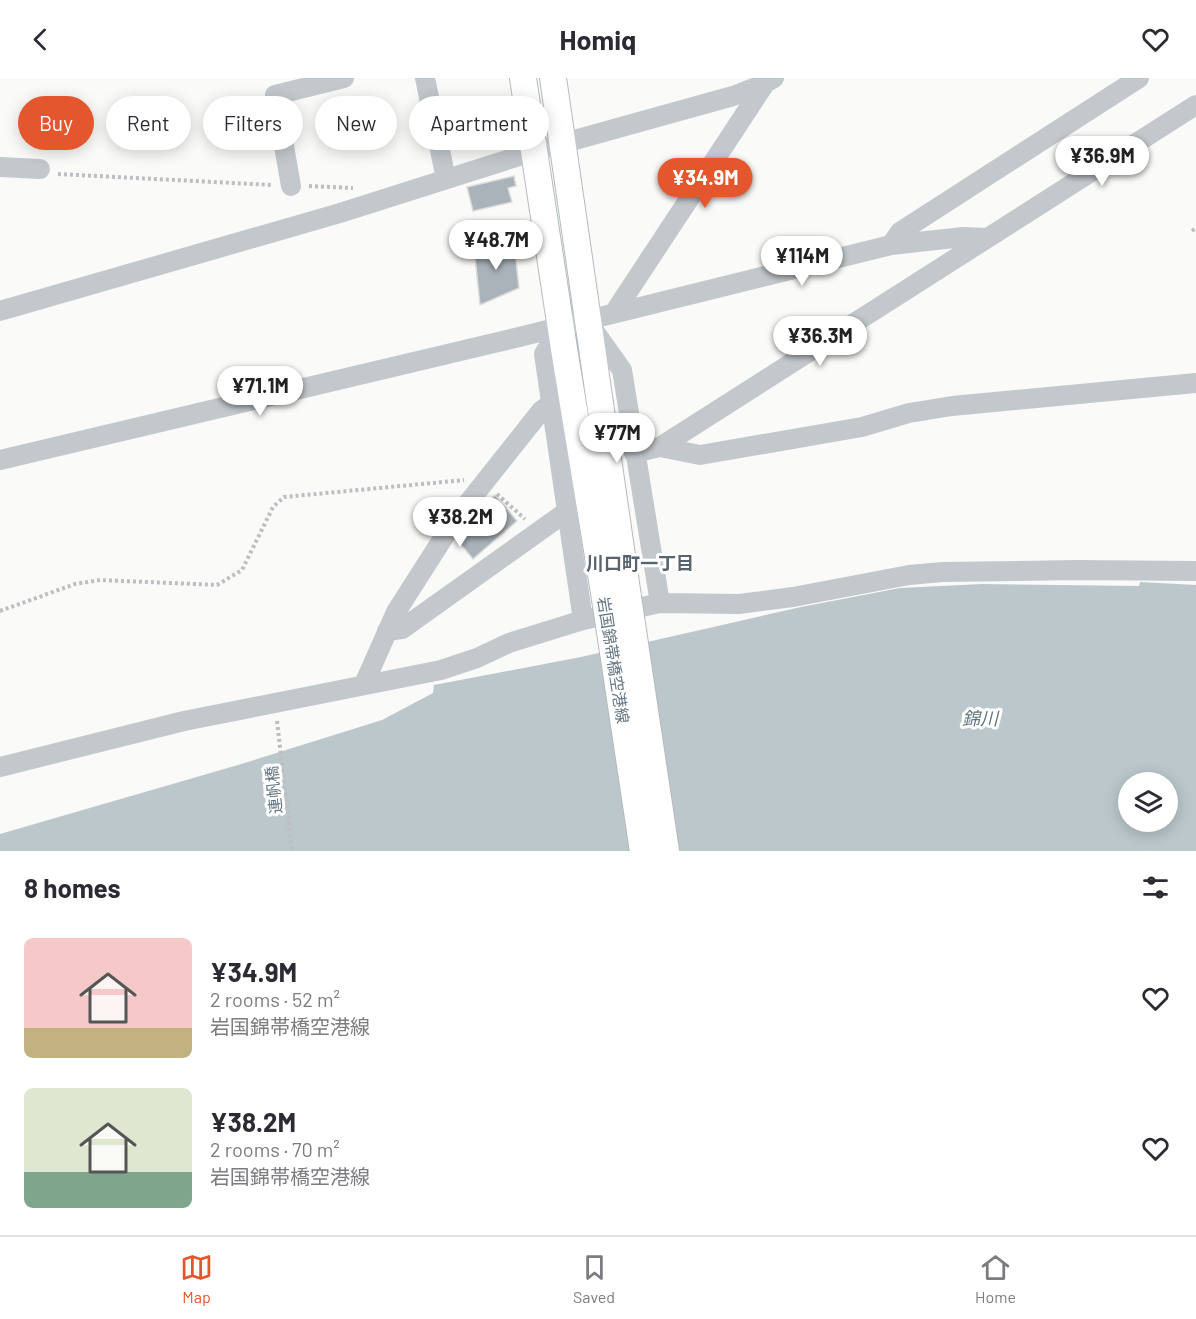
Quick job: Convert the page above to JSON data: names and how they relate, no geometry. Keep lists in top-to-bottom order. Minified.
{"streets":{"main road":["岩国錦帯橋空港線"],"path":["連帆橋"]},"districts":["川口町一丁目"],"water":["錦川"],"page":{"header":"Homiq","chip":["Buy","Rent","Filters","New","Apartment"],"price":["¥36.9M","¥34.9M","¥48.7M","¥114M","¥36.3M","¥71.1M","¥77M","¥38.2M"],"heading":"8 homes","list":[{"name":"¥34.9M","note":"2 rooms · 52 m² · 岩国錦帯橋空港線"},{"name":"¥38.2M","note":"2 rooms · 70 m² · 岩国錦帯橋空港線"}],"tabs":["Map","Saved","Home"]}}
